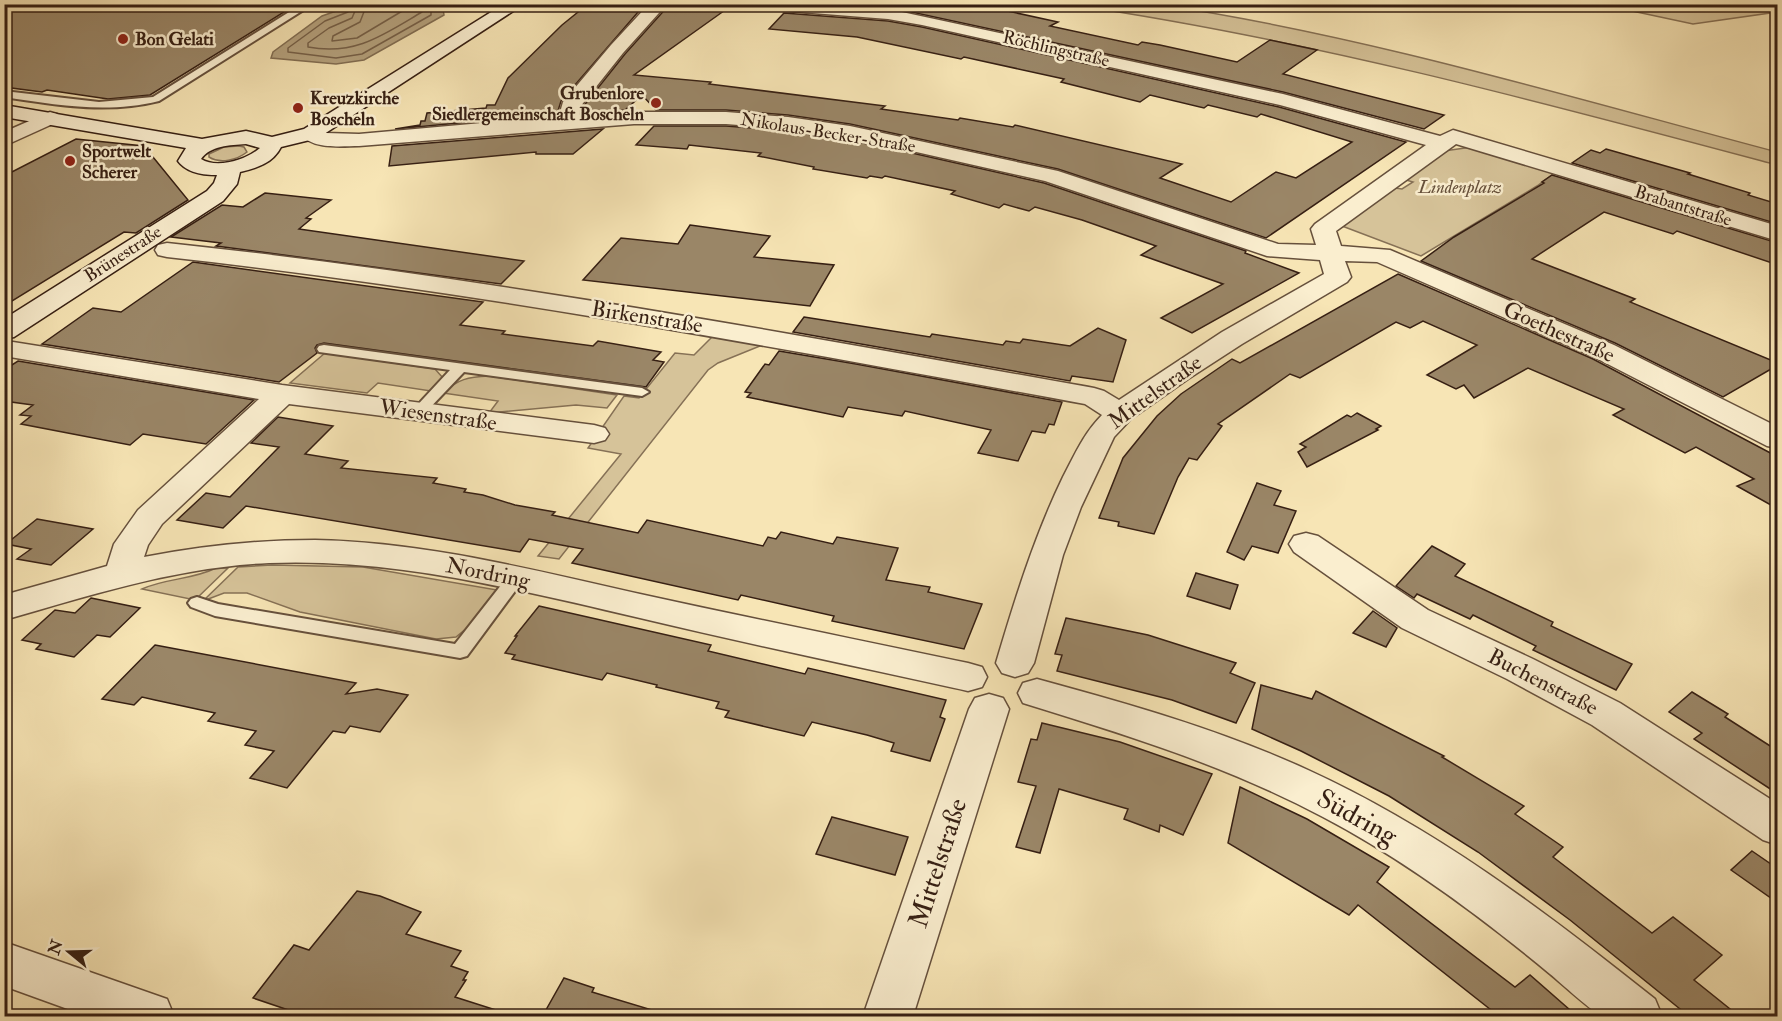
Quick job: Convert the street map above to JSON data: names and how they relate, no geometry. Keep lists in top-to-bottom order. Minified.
{"streets":{"street":["Röchlingstraße","Nikolaus-Becker-Straße","Brabantstraße","Brünestraße","Birkenstraße","Goethestraße","Mittelstraße","Wiesenstraße","Nordring","Buchenstraße","Südring"]},"crossings":[["Röchlingstraße","Brabantstraße"],["Nikolaus-Becker-Straße","Goethestraße"],["Nikolaus-Becker-Straße","Mittelstraße"],["Brünestraße","Wiesenstraße"],["Birkenstraße","Mittelstraße"],["Goethestraße","Mittelstraße"],["Mittelstraße","Nordring"],["Mittelstraße","Südring"]],"parks":["Lindenplatz"],"places":["Bon Gelati","Grubenlore Siedlergemeinschaft Boscheln","Kreuzkirche Boscheln","Sportwelt Scherer"],"north":"left"}
